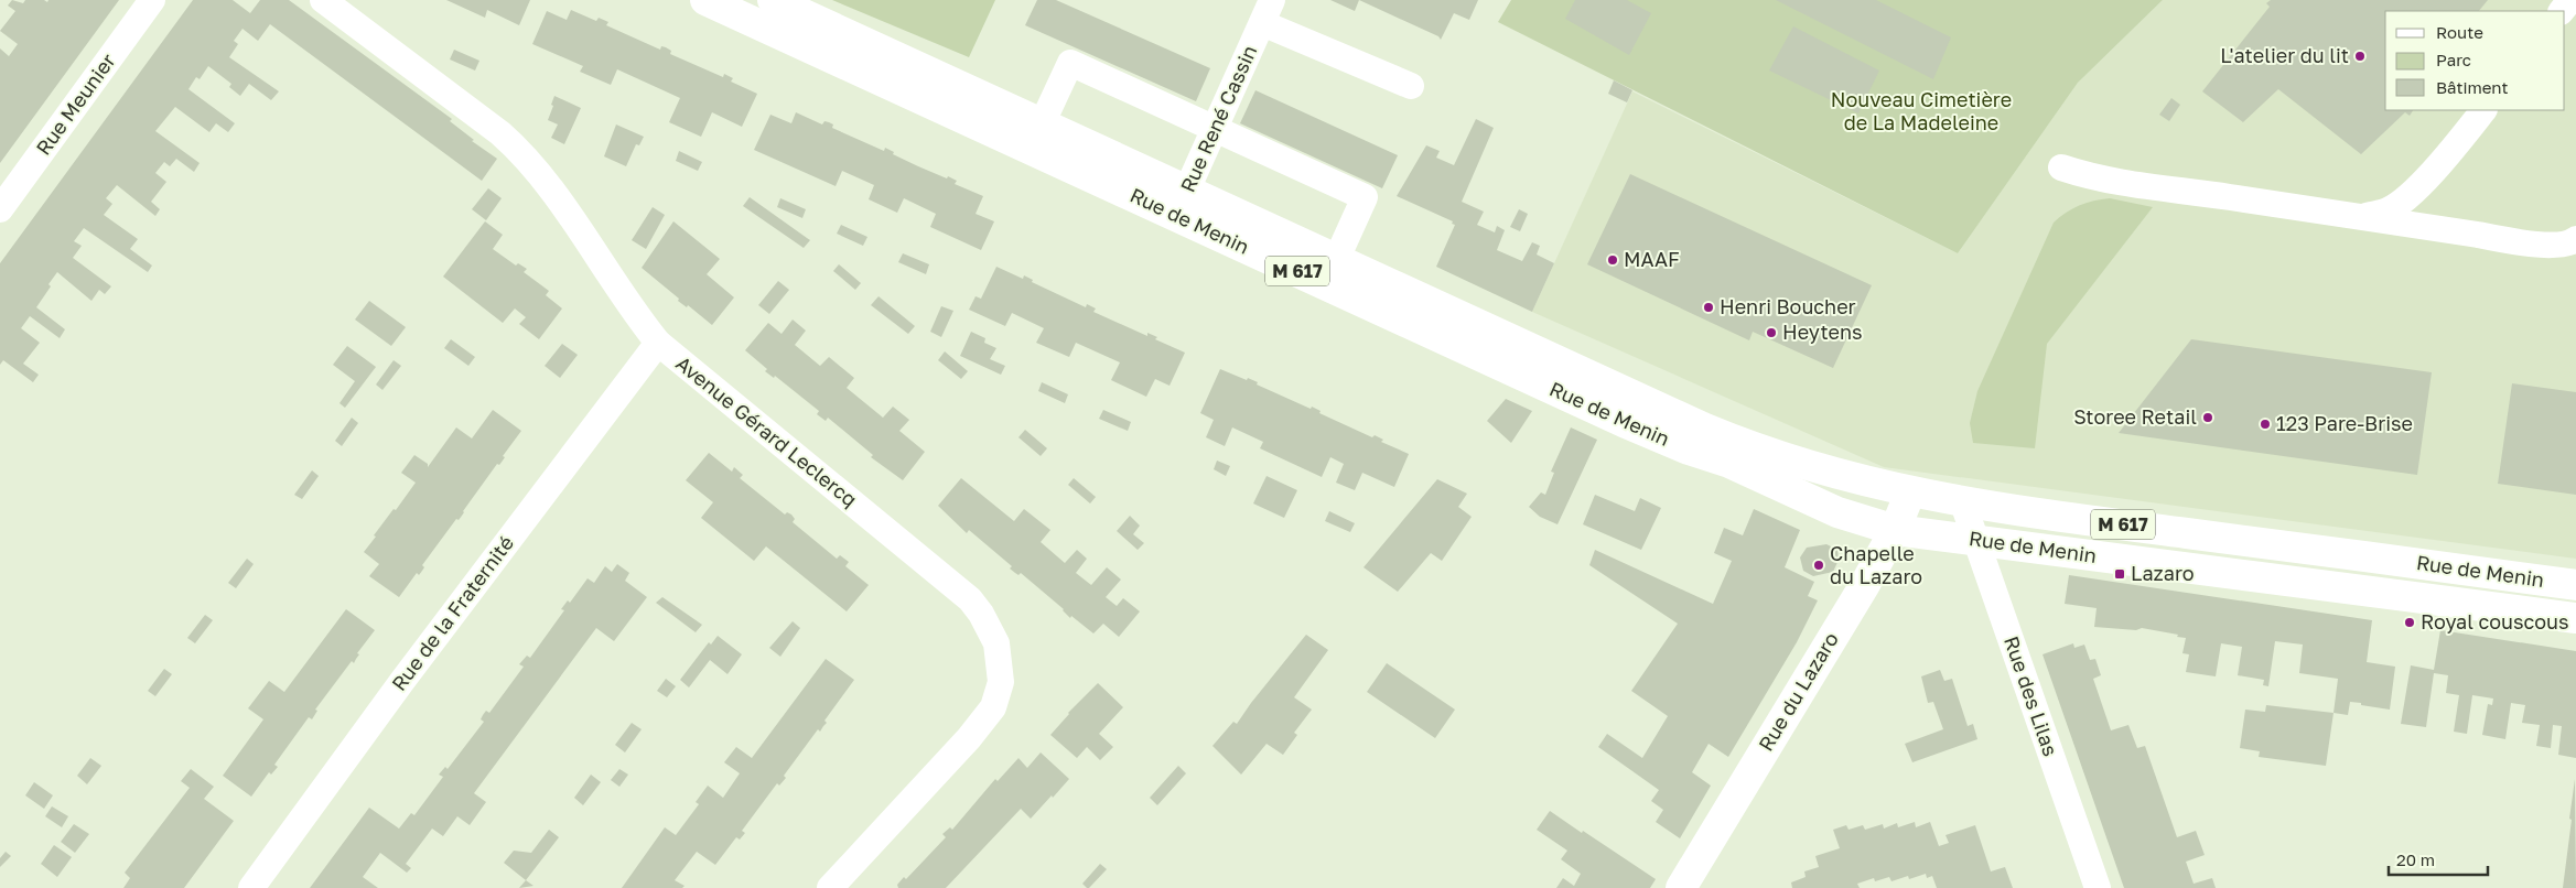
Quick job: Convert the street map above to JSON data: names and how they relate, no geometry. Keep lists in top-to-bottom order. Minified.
{"streets":{"main road":["Rue de Menin","M 617","Rue du Lazaro"],"street":["Rue Meunier","Rue René Cassin","Avenue Gérard Leclercq","Rue de la Fraternité","Rue des Lilas"]},"crossings":[["Rue René Cassin","Rue de Menin"],["Rue de Menin","Rue du Lazaro"],["Rue de Menin","Rue des Lilas"],["Avenue Gérard Leclercq","Rue de la Fraternité"]],"parks":["Nouveau Cimetière de La Madeleine"],"places":{"other":["L'atelier du lit","MAAF","Henri Boucher","Heytens","Storee Retail","123 Pare-Brise","Chapelle du Lazaro","Royal couscous"],"transit":["Lazaro"]},"legend":["Route","Parc","Bâtiment"],"scale_bar":"20 m"}
